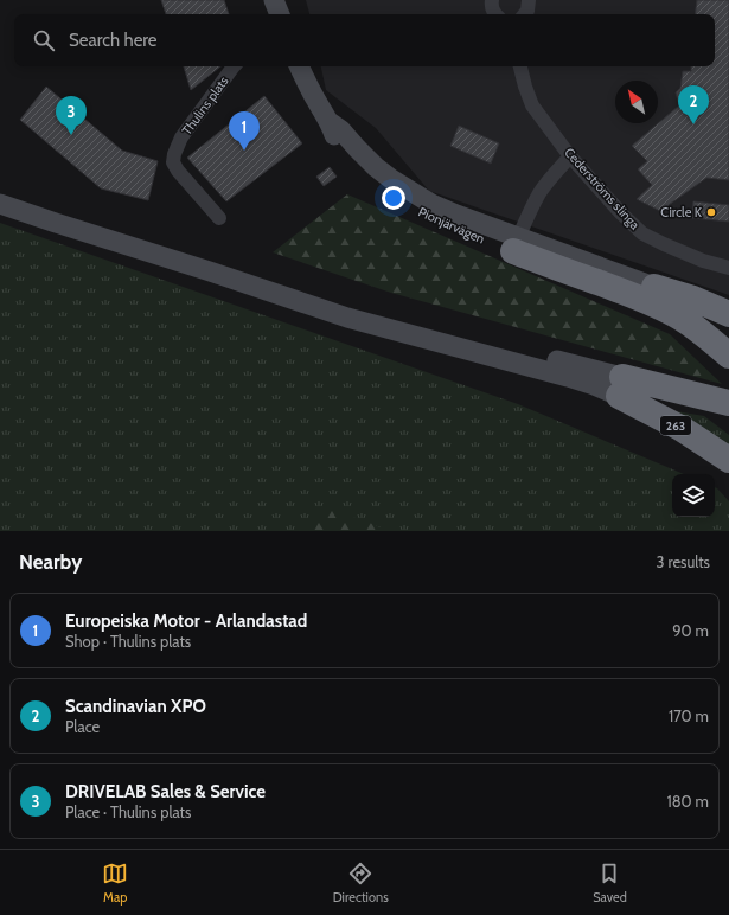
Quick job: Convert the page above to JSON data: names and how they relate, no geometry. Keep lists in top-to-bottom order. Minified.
{"streets":{"highway":["263"],"main road":["Pionjärvägen"],"street":["Thulins plats","Cederströms slinga"]},"places":["Circle K"],"north":"top left","page":{"search":"Search here","pins":["2","3","1"],"heading":["Nearby","3 results"],"list":[{"mark":"1","name":"Europeiska Motor - Arlandastad","note":"Shop · Thulins plats","value":"90 m"},{"mark":"2","name":"Scandinavian XPO","note":"Place","value":"170 m"},{"mark":"3","name":"DRIVELAB Sales & Service","note":"Place · Thulins plats","value":"180 m"}],"nav":["Map","Directions","Saved"]}}
